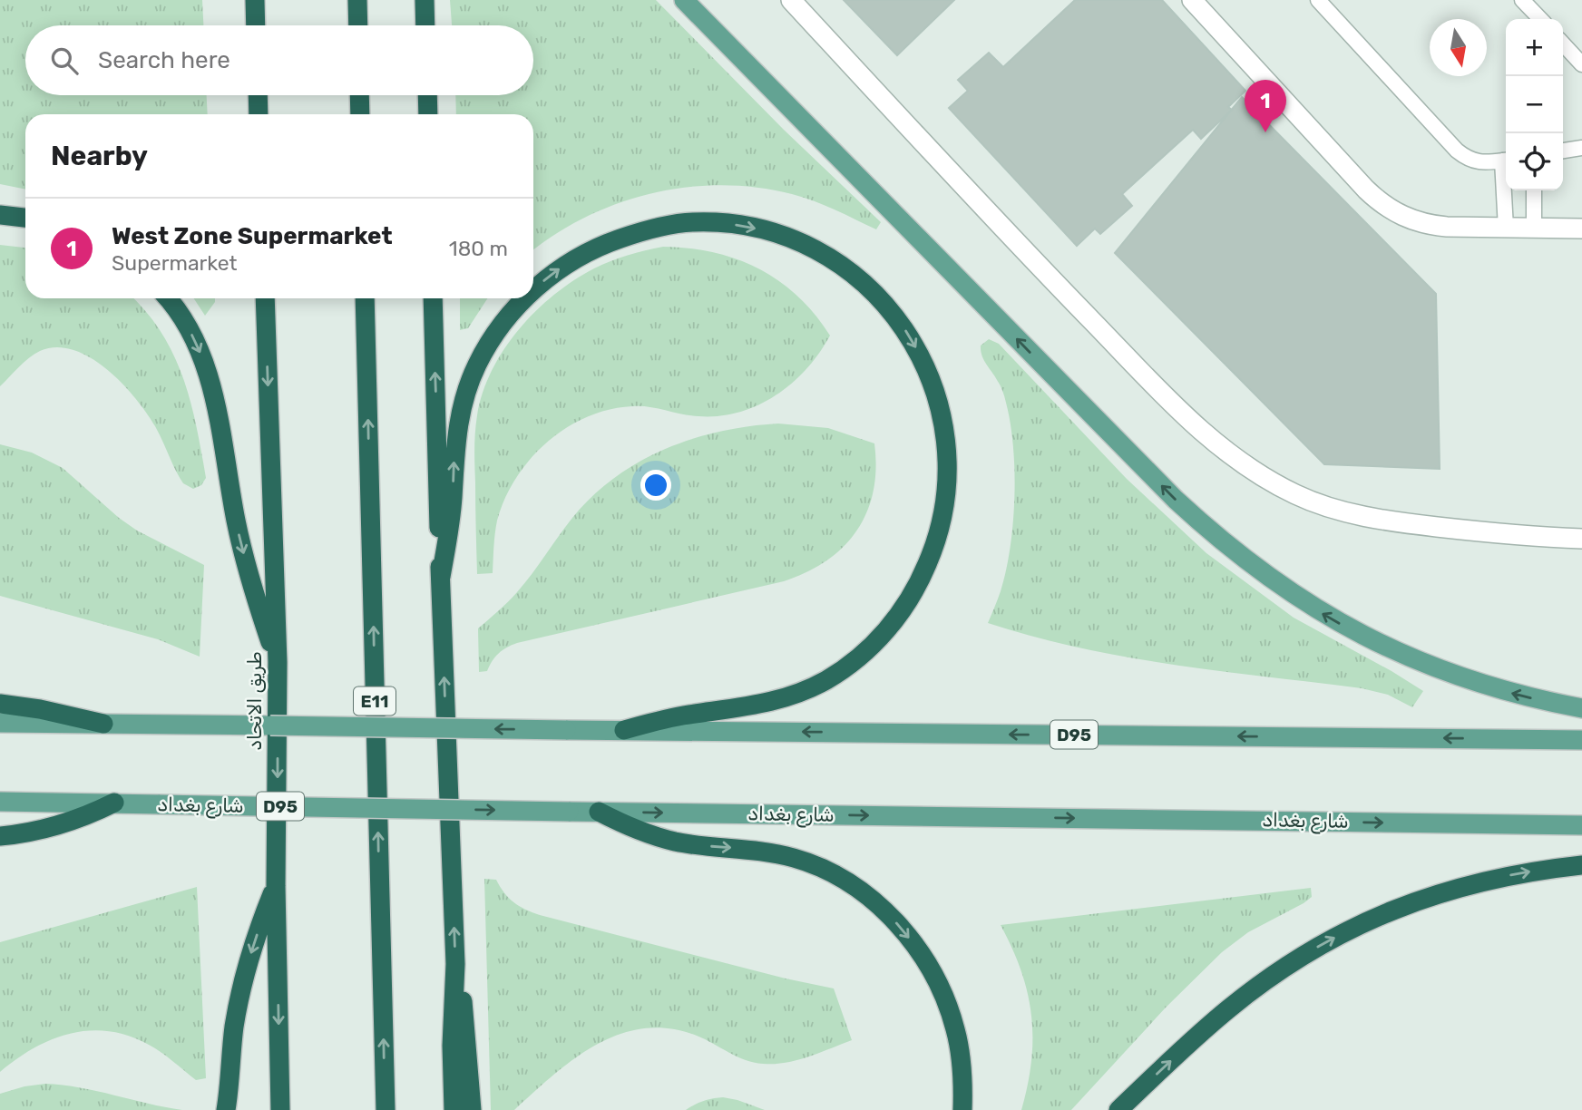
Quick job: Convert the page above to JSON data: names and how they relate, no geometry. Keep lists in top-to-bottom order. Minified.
{"streets":{"highway":["طريق الاتحاد","E11"],"main road":["D95","شارع بغداد"]},"north":"bottom","page":{"map_buttons":["+","−"],"search":"Search here","pins":"1","heading":"Nearby","list":[{"mark":"1","name":"West Zone Supermarket","note":"Supermarket","value":"180 m"}]}}
